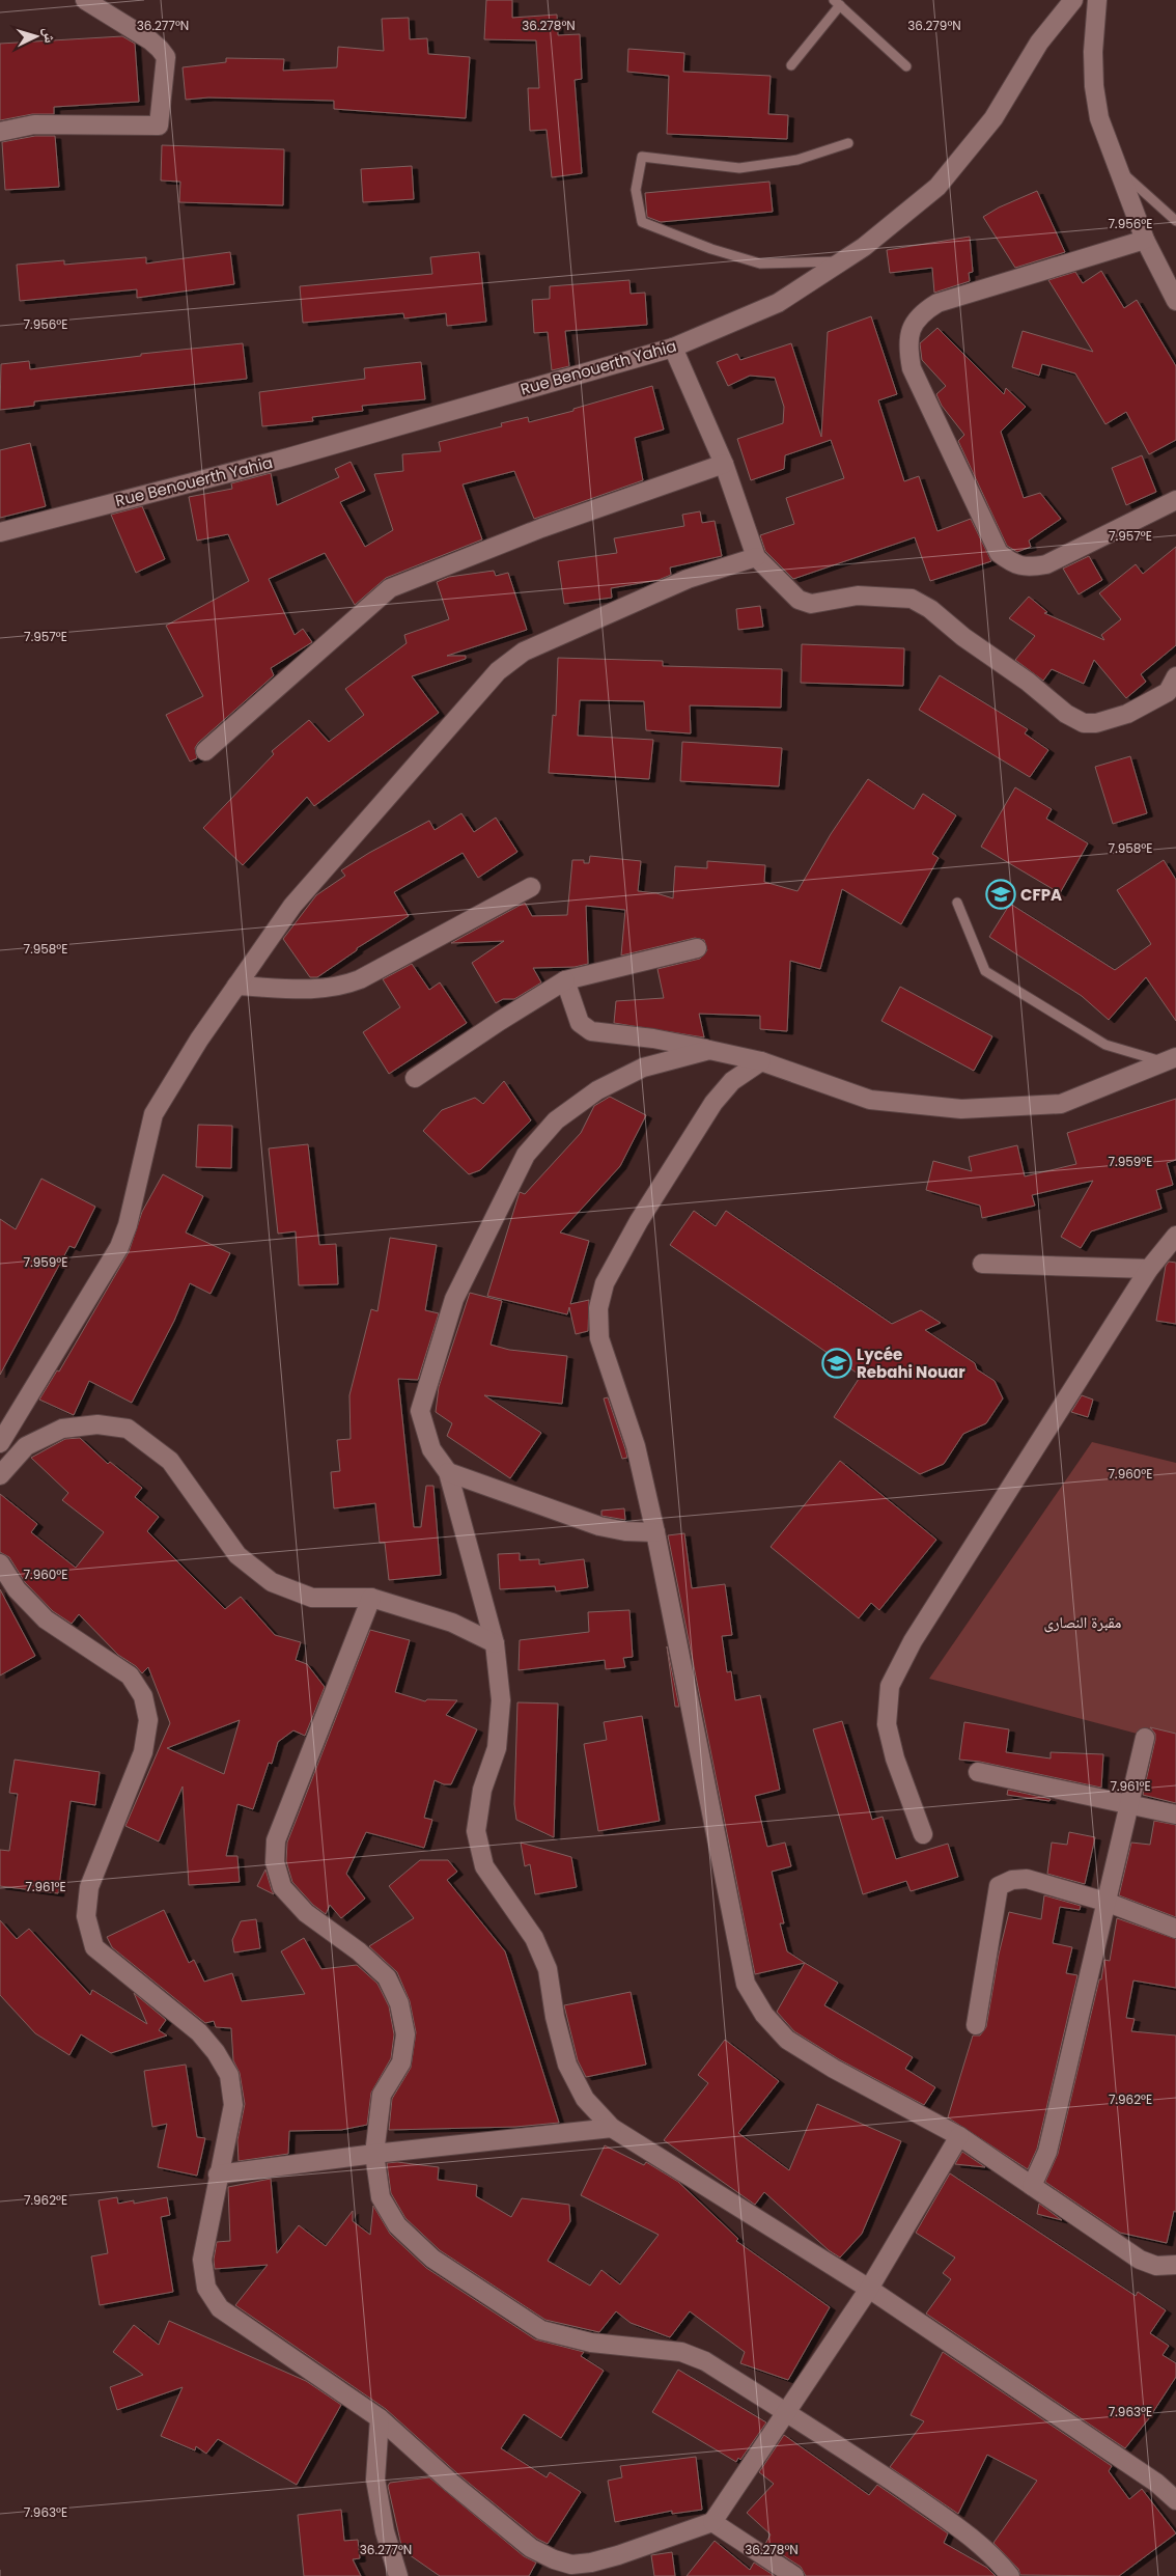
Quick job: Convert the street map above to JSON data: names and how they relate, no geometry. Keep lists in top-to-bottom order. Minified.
{"streets":{"street":["Rue Benouerth Yahia"]},"parks":["مقبرة النصارى"],"places":{"school or university":["CFPA","Lycée Rebahi Nouar"]},"north":"right","coordinates":["36.277°N","36.278°N","36.279°N","7.956°E","7.957°E","7.958°E","7.959°E","7.960°E","7.961°E","7.962°E","7.963°E"]}
